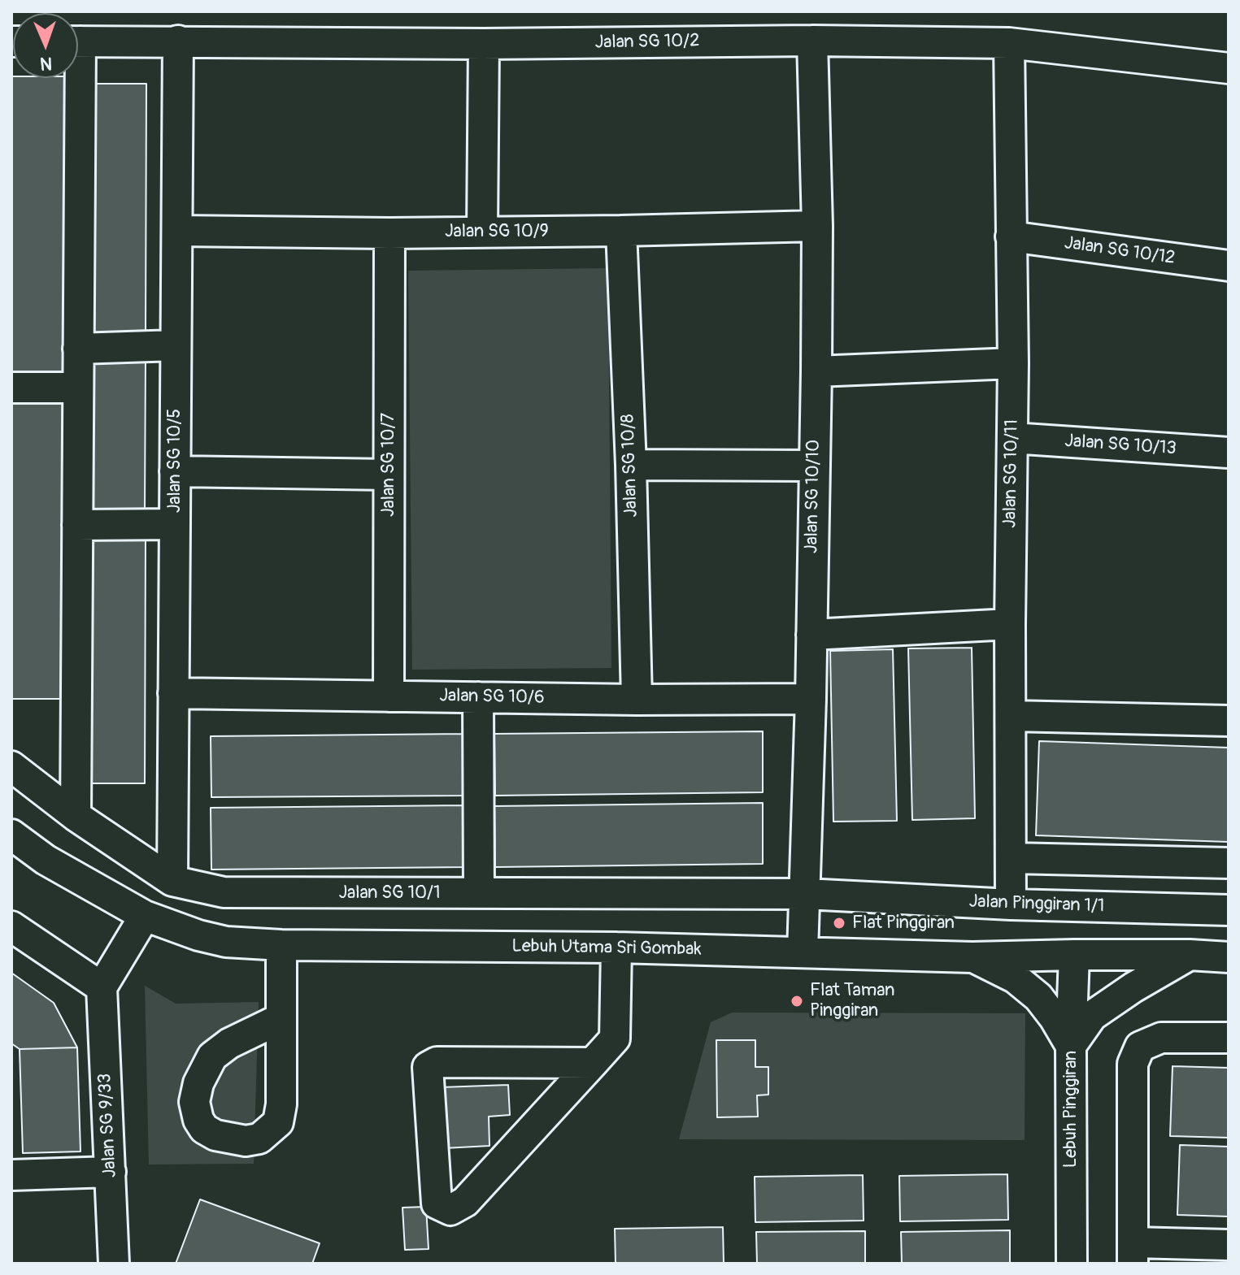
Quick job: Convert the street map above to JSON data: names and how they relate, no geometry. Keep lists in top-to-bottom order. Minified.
{"streets":{"street":["Jalan SG 10/2","Jalan SG 10/9","Jalan SG 10/12","Jalan SG 10/13","Jalan SG 10/5","Jalan SG 10/7","Jalan SG 10/8","Jalan SG 10/11","Jalan SG 10/10","Jalan SG 10/6","Jalan SG 10/1","Jalan Pinggiran 1/1","Lebuh Utama Sri Gombak","Lebuh Pinggiran","Jalan SG 9/33"]},"crossings":[["Jalan SG 10/2","Jalan SG 10/5"],["Jalan SG 10/2","Jalan SG 10/11"],["Jalan SG 10/2","Jalan SG 10/10"],["Jalan SG 10/9","Jalan SG 10/5"],["Jalan SG 10/9","Jalan SG 10/7"],["Jalan SG 10/9","Jalan SG 10/8"],["Jalan SG 10/9","Jalan SG 10/10"],["Jalan SG 10/12","Jalan SG 10/11"],["Jalan SG 10/13","Jalan SG 10/11"],["Jalan SG 10/5","Jalan SG 10/6"],["Jalan SG 10/5","Jalan SG 10/1"],["Jalan SG 10/7","Jalan SG 10/6"],["Jalan SG 10/8","Jalan SG 10/6"],["Jalan SG 10/11","Jalan Pinggiran 1/1"],["Jalan SG 10/10","Jalan SG 10/6"],["Jalan SG 10/10","Jalan SG 10/1"],["Jalan SG 10/10","Jalan Pinggiran 1/1"],["Jalan SG 10/10","Lebuh Utama Sri Gombak"],["Jalan SG 10/1","Jalan Pinggiran 1/1"],["Lebuh Utama Sri Gombak","Lebuh Pinggiran"]],"places":["Flat Pinggiran","Flat Taman Pinggiran"],"north":"bottom"}
